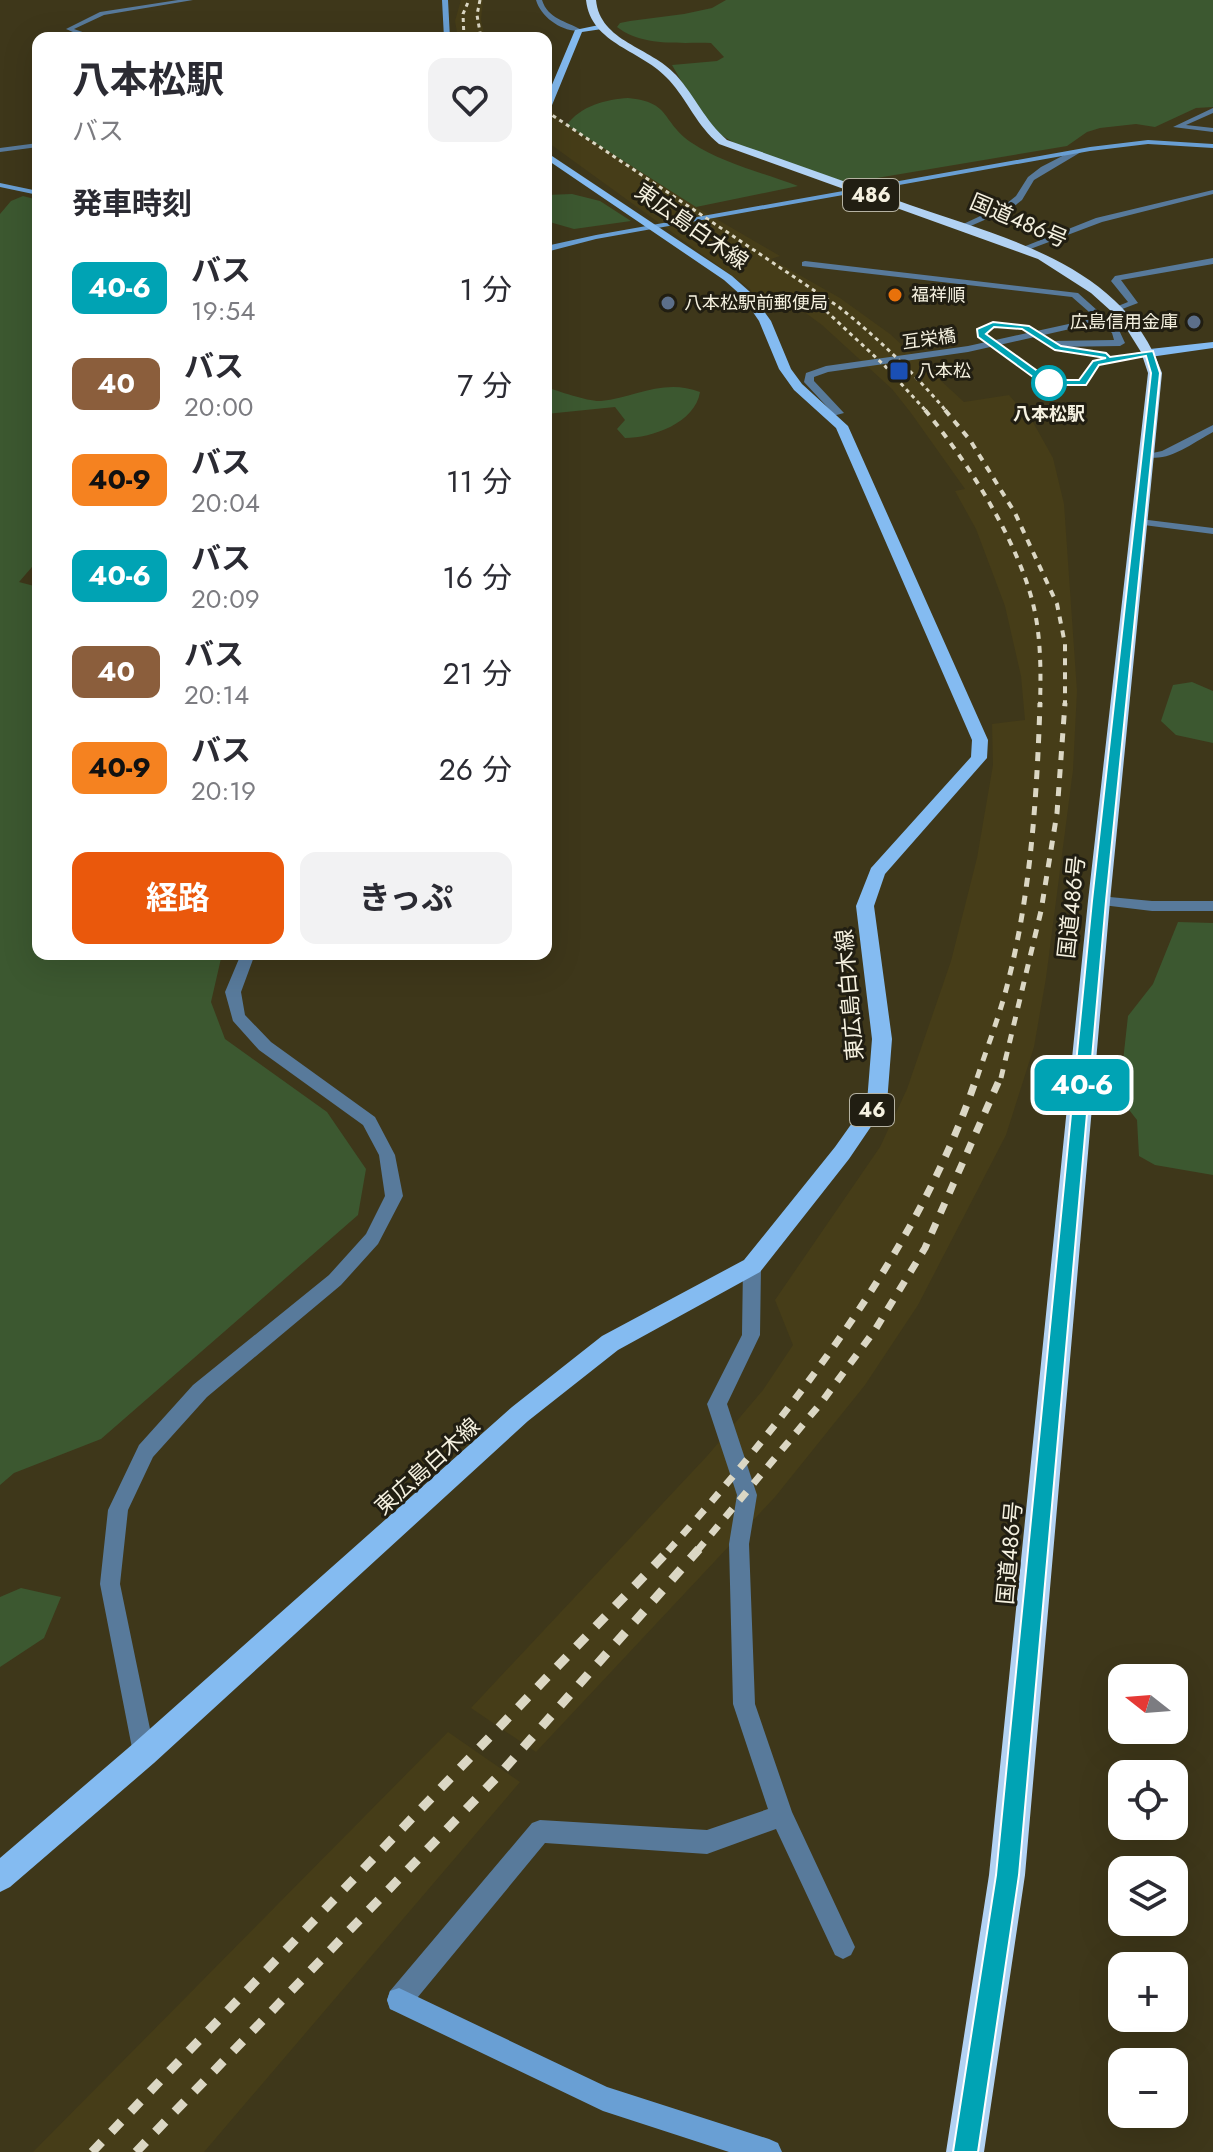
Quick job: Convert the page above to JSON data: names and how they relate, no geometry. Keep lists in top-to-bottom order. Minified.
{"streets":{"highway":["486","国道486号"],"main road":["東広島白木線","46"],"street":["互栄橋"]},"crossings":[["東広島白木線","互栄橋"]],"places":{"other":["福祥順","八本松駅前郵便局","広島信用金庫","八本松駅"],"transit":["八本松"]},"lines":["bus line 40-6"],"north":"left","page":{"on_map":"40-6","heading":[["八本松駅","バス"],"発車時刻"],"list":[{"mark":"40-6","name":"バス","note":"19:54","value":"1 分"},{"mark":"40","name":"バス","note":"20:00","value":"7 分"},{"mark":"40-9","name":"バス","note":"20:04","value":"11 分"},{"mark":"40-6","name":"バス","note":"20:09","value":"16 分"},{"mark":"40","name":"バス","note":"20:14","value":"21 分"},{"mark":"40-9","name":"バス","note":"20:19","value":"26 分"}],"buttons":["経路","きっぷ"],"map_buttons":["+","−"]}}
